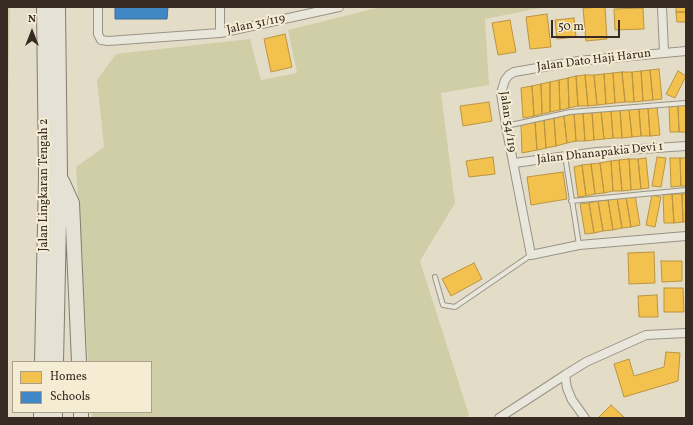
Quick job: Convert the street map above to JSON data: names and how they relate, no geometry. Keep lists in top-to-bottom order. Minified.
{"streets":{"highway":["Jalan Lingkaran Tengah 2"],"street":["Jalan 31/119","Jalan Dato Haji Harun","Jalan 54/119","Jalan Dhanapakia Devi 1"]},"crossings":[["Jalan Dato Haji Harun","Jalan 54/119"],["Jalan 54/119","Jalan Dhanapakia Devi 1"]],"legend":["Homes","Schools"],"scale_bar":"50 m","north":"top"}
